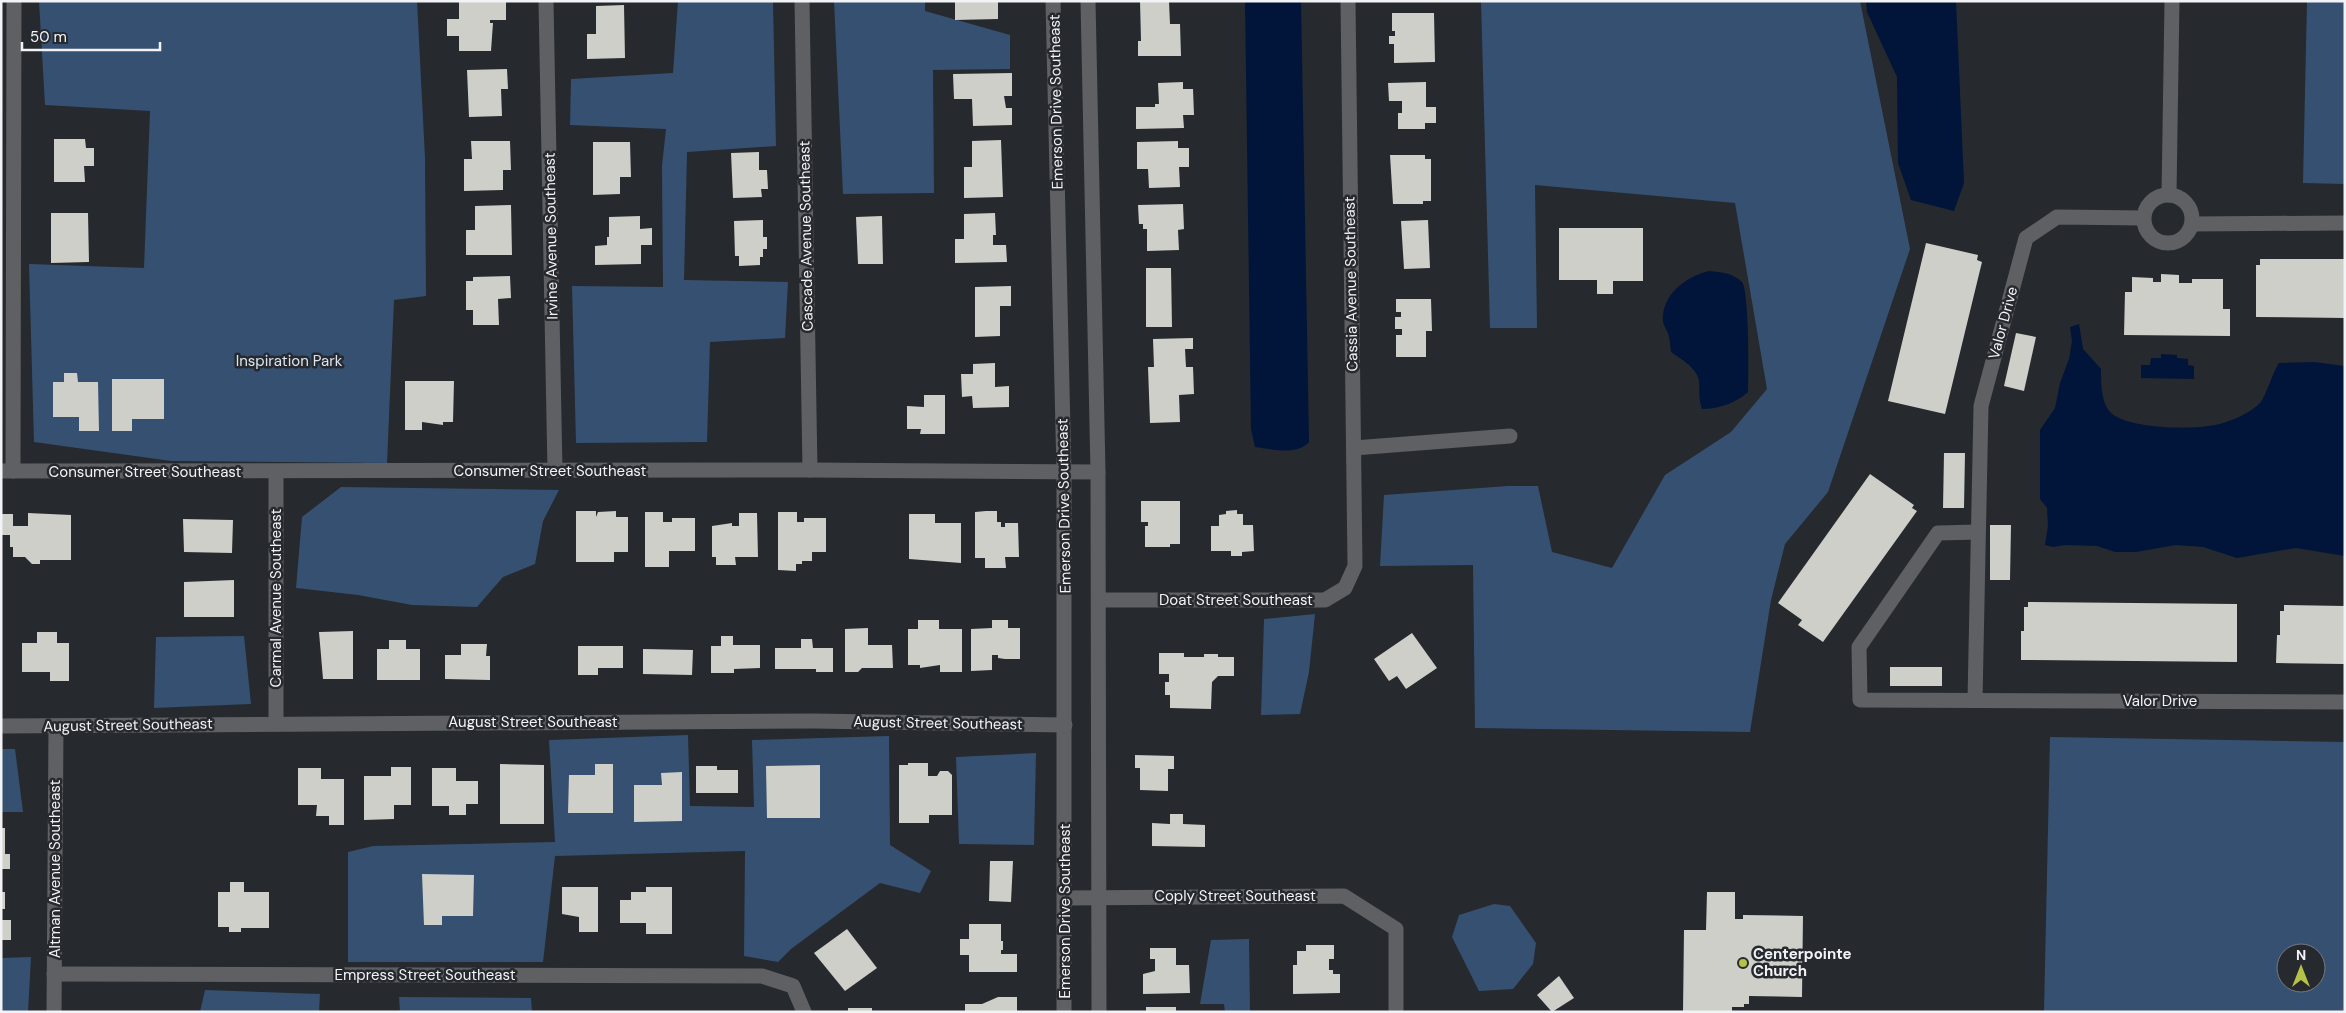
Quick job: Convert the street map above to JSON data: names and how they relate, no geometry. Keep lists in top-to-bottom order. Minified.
{"streets":{"street":["Emerson Drive Southeast","Irvine Avenue Southeast","Cascade Avenue Southeast","Cassia Avenue Southeast","Valor Drive","Consumer Street Southeast","Carmal Avenue Southeast","Doat Street Southeast","August Street Southeast","Altman Avenue Southeast","Coply Street Southeast","Empress Street Southeast"]},"crossings":[["Emerson Drive Southeast","Consumer Street Southeast"],["Emerson Drive Southeast","August Street Southeast"],["Emerson Drive Southeast","Coply Street Southeast"],["Irvine Avenue Southeast","Consumer Street Southeast"],["Cascade Avenue Southeast","Consumer Street Southeast"],["Cassia Avenue Southeast","Doat Street Southeast"],["Consumer Street Southeast","Carmal Avenue Southeast"],["Carmal Avenue Southeast","August Street Southeast"],["August Street Southeast","Altman Avenue Southeast"],["Altman Avenue Southeast","Empress Street Southeast"]],"parks":["Inspiration Park"],"places":["Centerpointe Church"],"scale_bar":"50 m","north":"top"}
